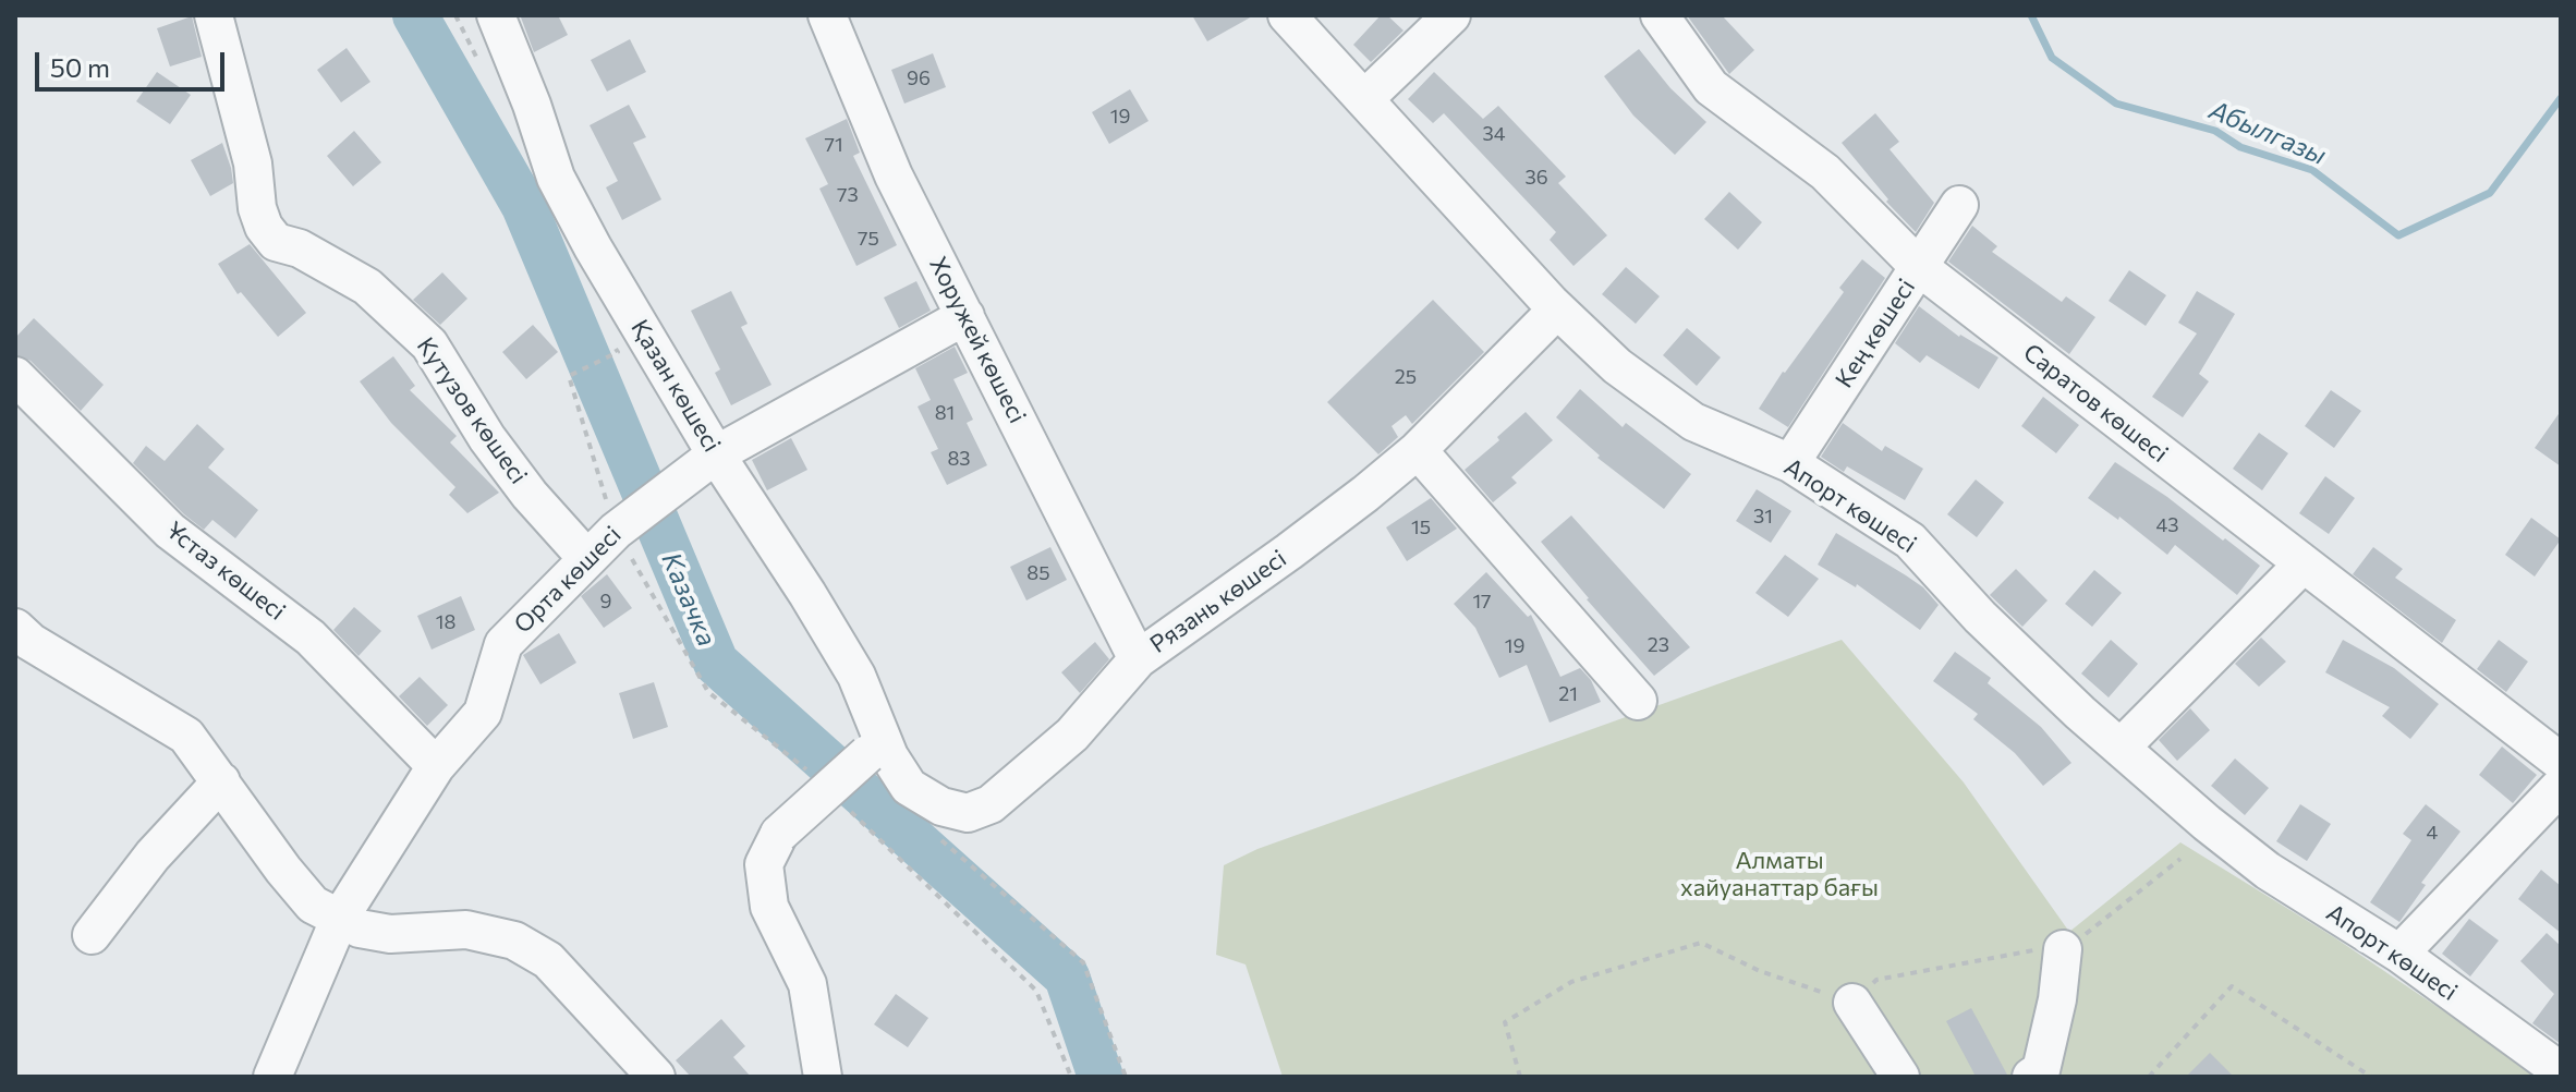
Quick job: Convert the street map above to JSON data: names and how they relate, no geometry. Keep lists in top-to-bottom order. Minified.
{"streets":{"street":["Кең көшесі","Хоружей көшесі","Қазан көшесі","Саратов көшесі","Кутузов көшесі","Апорт көшесі","Ұстаз көшесі","Орта көшесі","Рязань көшесі"]},"crossings":[["Кең көшесі","Саратов көшесі"],["Кең көшесі","Апорт көшесі"],["Хоружей көшесі","Орта көшесі"],["Хоружей көшесі","Рязань көшесі"],["Қазан көшесі","Орта көшесі"],["Қазан көшесі","Рязань көшесі"],["Кутузов көшесі","Орта көшесі"],["Апорт көшесі","Рязань көшесі"],["Ұстаз көшесі","Орта көшесі"]],"water":["Абылгазы","Казачка"],"parks":["Алматы хайуанаттар бағы"],"house_numbers":["96","19","34","71","36","73","75","25","81","83","31","43","15","85","9","17","18","23","19","21","4"],"scale_bar":"50 m"}
